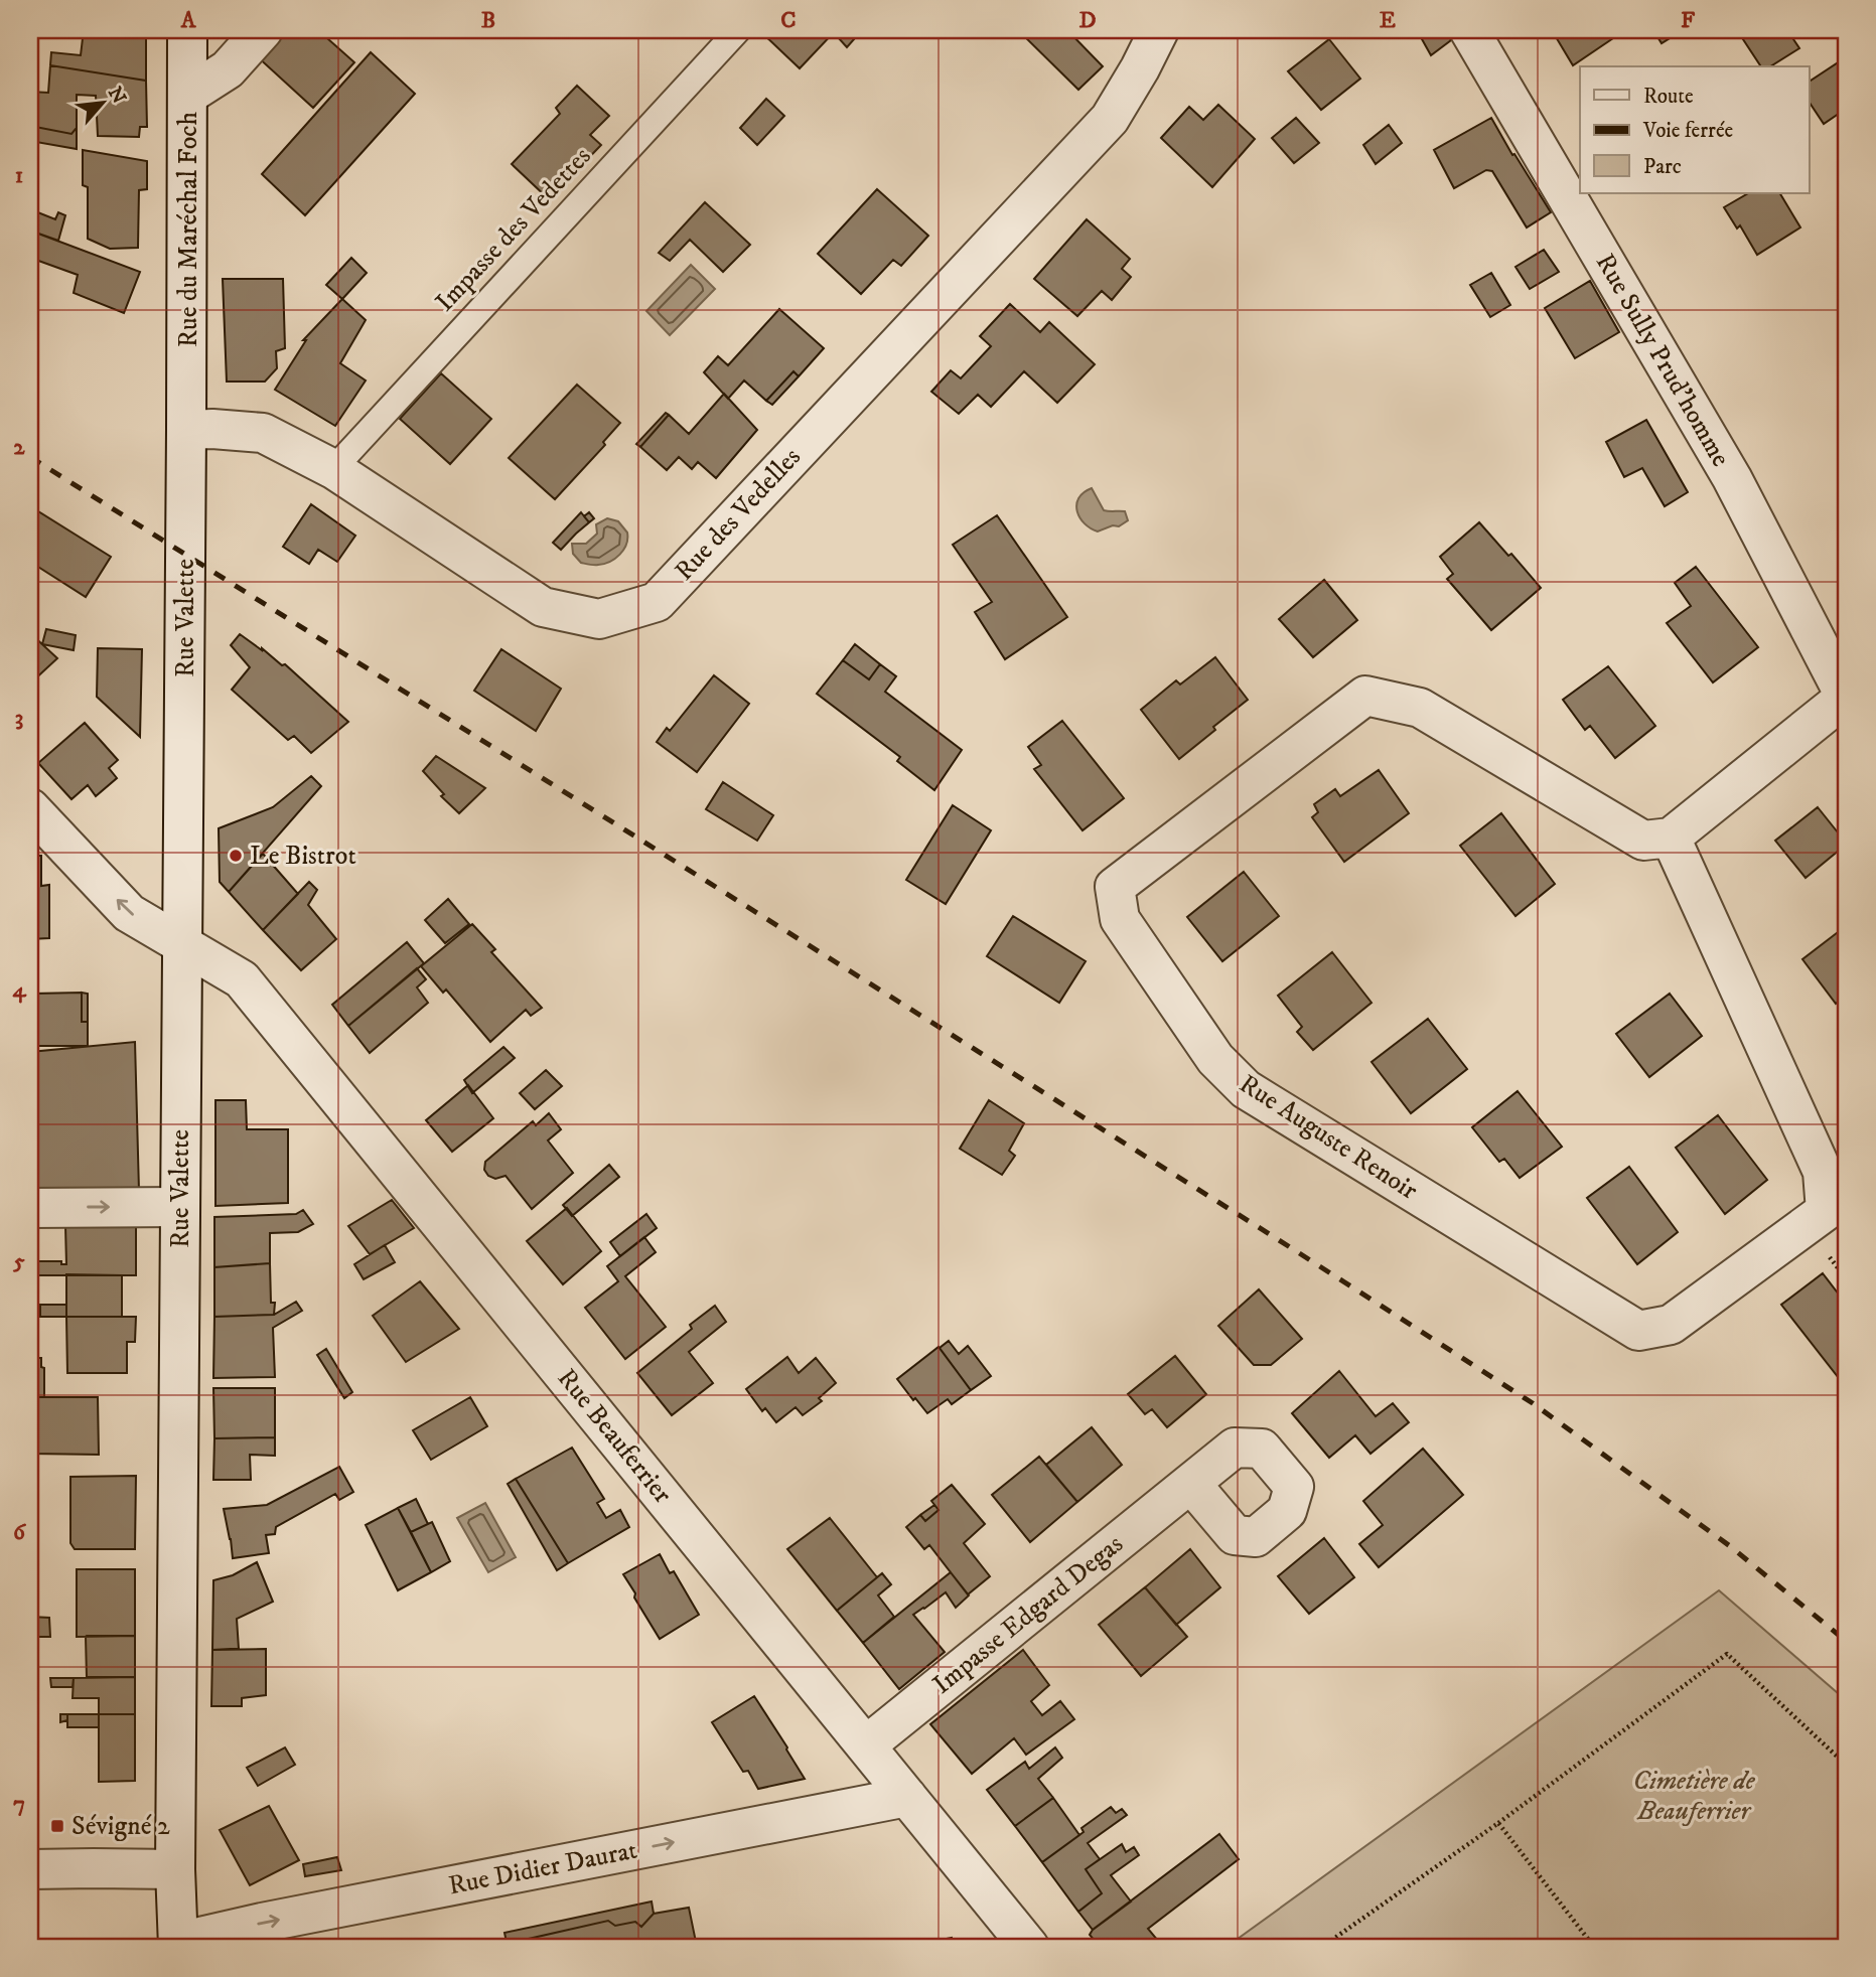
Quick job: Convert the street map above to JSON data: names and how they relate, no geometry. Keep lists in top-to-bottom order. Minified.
{"streets":{"street":["Rue du Maréchal Foch","Rue Sully Prud'homme","Rue des Vedelles","Rue Valette","Rue Auguste Renoir","Rue Beauferrier","Impasse Edgard Degas","Rue Didier Daurat"],"lane":["Impasse des Vedettes"]},"crossings":[["Rue du Maréchal Foch","Rue des Vedelles"],["Rue du Maréchal Foch","Rue Valette"],["Impasse des Vedettes","Rue des Vedelles"],["Rue des Vedelles","Rue Valette"],["Rue Valette","Rue Beauferrier"],["Rue Valette","Rue Didier Daurat"],["Rue Beauferrier","Impasse Edgard Degas"],["Rue Beauferrier","Rue Didier Daurat"]],"one_way":["Rue Didier Daurat"],"parks":["Cimetière de Beauferrier"],"places":{"other":["Le Bistrot"],"transit":["Sévigné 2"]},"legend":["Route","Voie ferrée","Parc"],"north":"top right","grid":{"columns":["A","B","C","D","E","F"],"rows":["1","2","3","4","5","6","7"]}}
